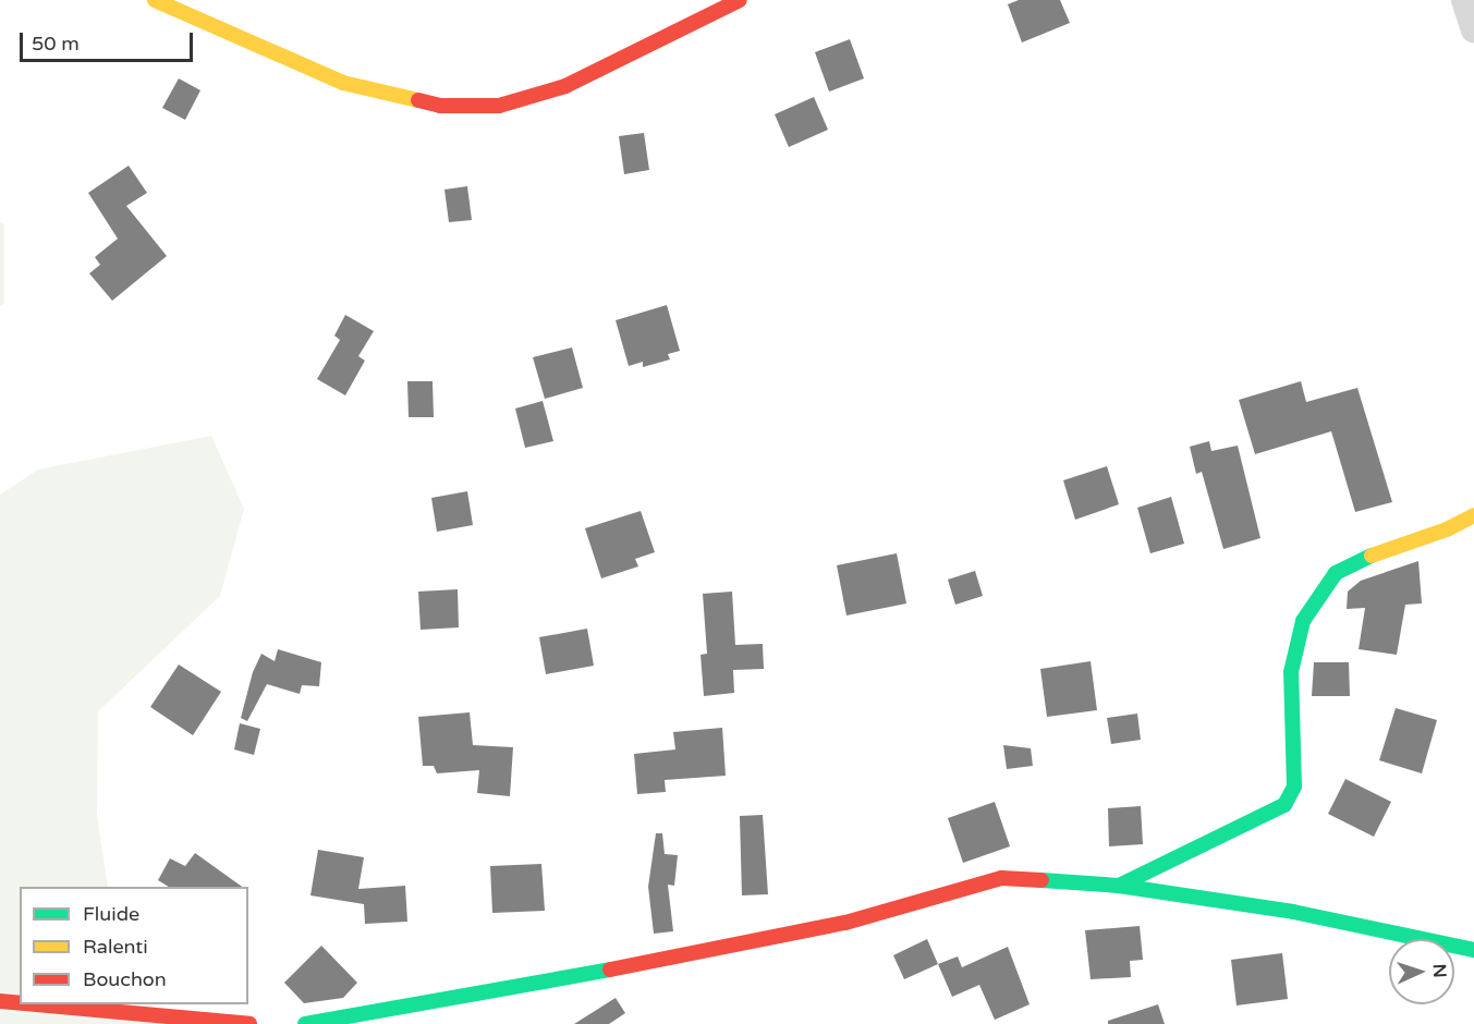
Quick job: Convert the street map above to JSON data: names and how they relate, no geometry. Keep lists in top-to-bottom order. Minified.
{"legend":["Fluide","Ralenti","Bouchon"],"scale_bar":"50 m","north":"right"}
